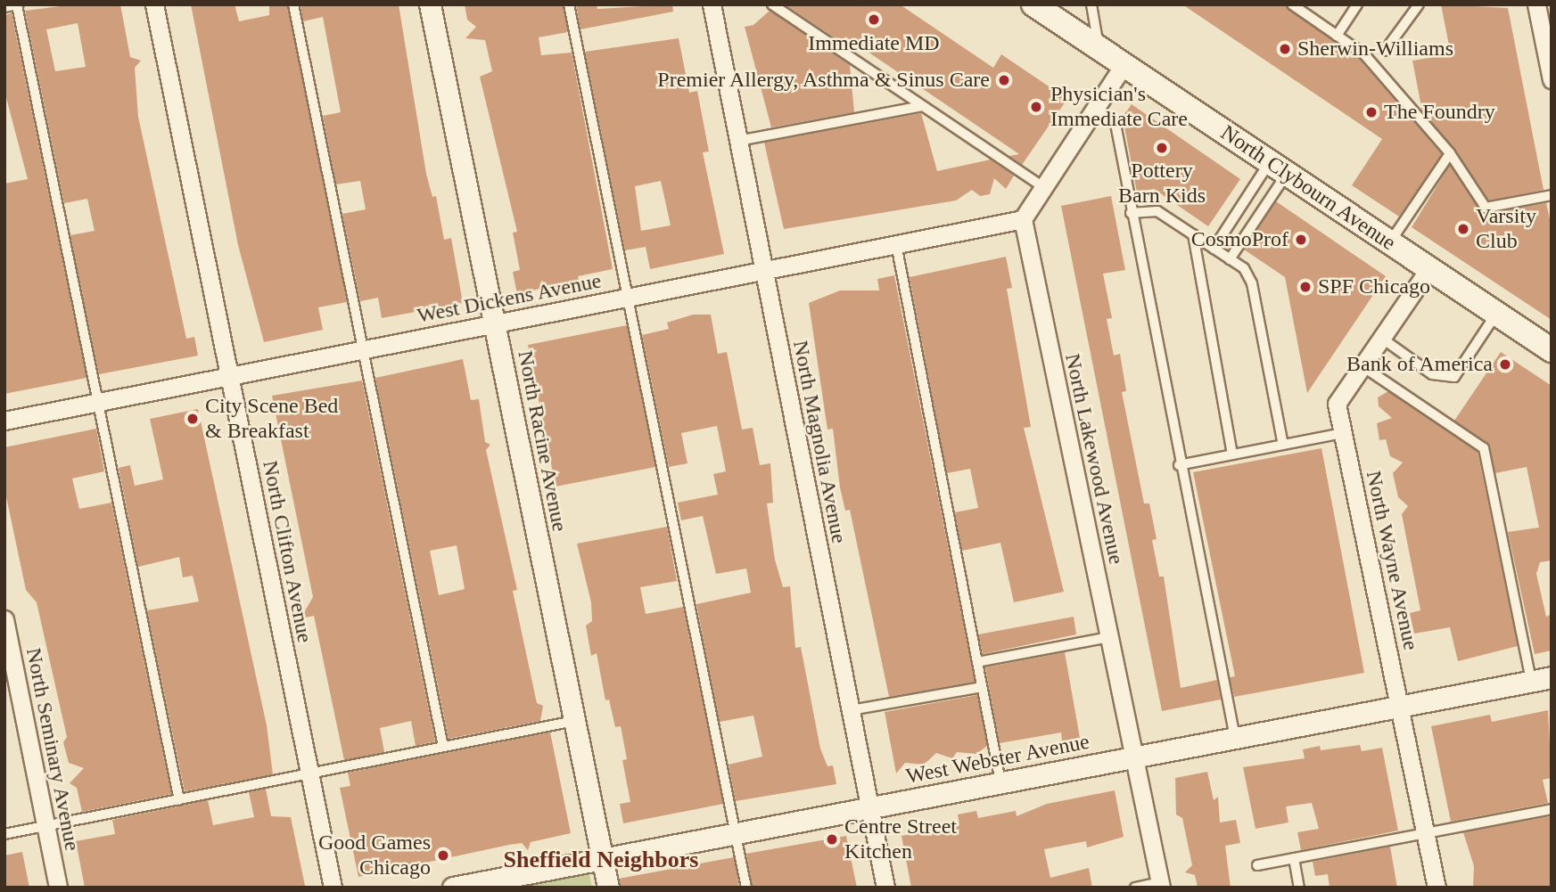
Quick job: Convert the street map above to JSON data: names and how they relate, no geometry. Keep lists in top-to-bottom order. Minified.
{"streets":{"main road":["North Clybourn Avenue"],"street":["West Dickens Avenue","North Racine Avenue","North Magnolia Avenue","North Lakewood Avenue","North Clifton Avenue","North Wayne Avenue","North Seminary Avenue","West Webster Avenue"]},"crossings":[["North Clybourn Avenue","North Wayne Avenue"],["West Dickens Avenue","North Racine Avenue"],["West Dickens Avenue","North Magnolia Avenue"],["West Dickens Avenue","North Lakewood Avenue"],["West Dickens Avenue","North Clifton Avenue"],["North Racine Avenue","West Webster Avenue"],["North Magnolia Avenue","West Webster Avenue"],["North Lakewood Avenue","West Webster Avenue"],["North Wayne Avenue","West Webster Avenue"]],"districts":["Sheffield Neighbors"],"places":["Immediate MD","Sherwin-Williams","Premier Allergy, Asthma & Sinus Care","Physician's Immediate Care","The Foundry","Pottery Barn Kids","Varsity Club","CosmoProf","SPF Chicago","Bank of America","City Scene Bed & Breakfast","Centre Street Kitchen","Good Games Chicago"]}
